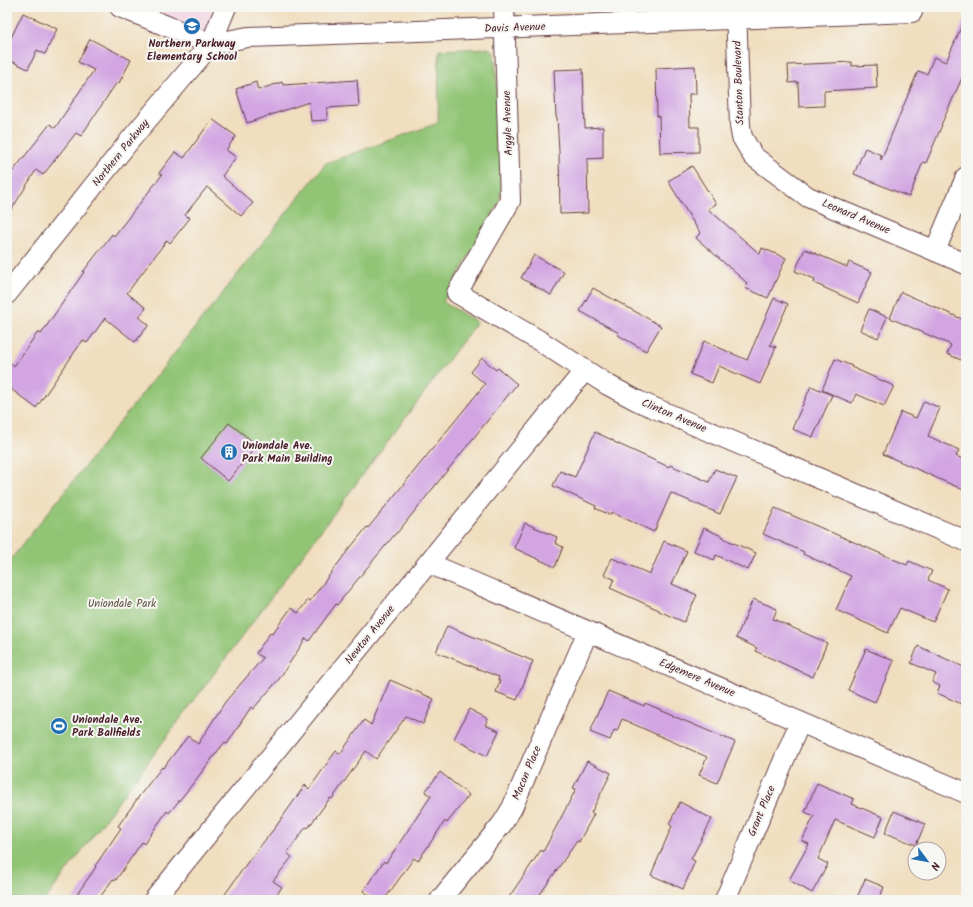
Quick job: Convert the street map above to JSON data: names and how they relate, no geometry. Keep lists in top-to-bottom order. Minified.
{"streets":{"street":["Davis Avenue","Stanton Boulevard","Argyle Avenue","Northern Parkway","Leonard Avenue","Clinton Avenue","Newton Avenue","Edgemere Avenue","Macon Place","Grant Place"]},"crossings":[["Davis Avenue","Stanton Boulevard"],["Davis Avenue","Argyle Avenue"],["Davis Avenue","Northern Parkway"],["Stanton Boulevard","Leonard Avenue"],["Argyle Avenue","Clinton Avenue"],["Clinton Avenue","Newton Avenue"],["Newton Avenue","Edgemere Avenue"],["Edgemere Avenue","Macon Place"],["Edgemere Avenue","Grant Place"]],"parks":["Uniondale Park"],"places":{"school or university":["Northern Parkway Elementary School"],"building":["Uniondale Ave. Park Main Building"],"sports":["Uniondale Ave. Park Ballfields"]},"north":"bottom right"}
